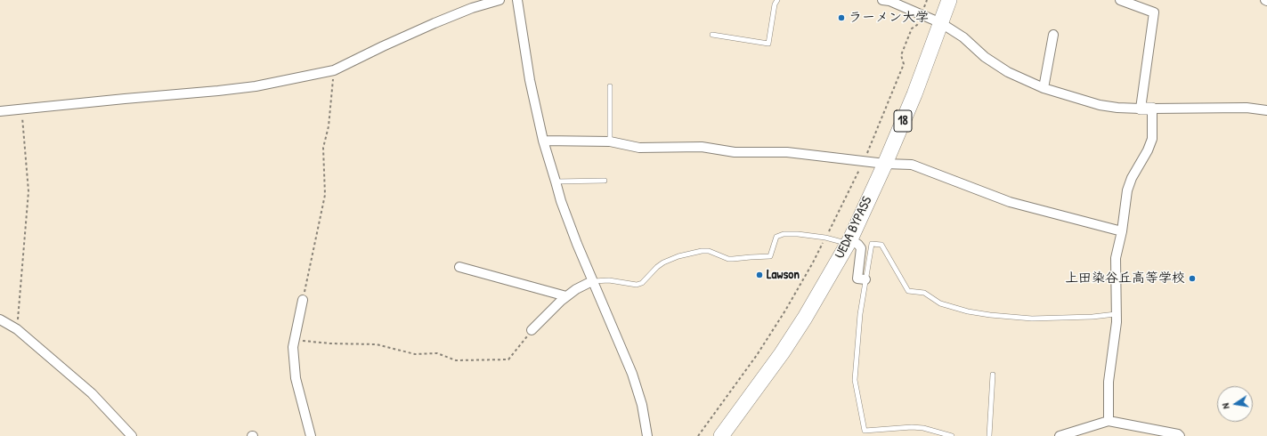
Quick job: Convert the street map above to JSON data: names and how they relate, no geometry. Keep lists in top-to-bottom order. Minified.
{"streets":{"highway":["18","UEDA BYPASS"]},"places":["ラーメン大学","Lawson","上田染谷丘高等学校"],"north":"left"}
